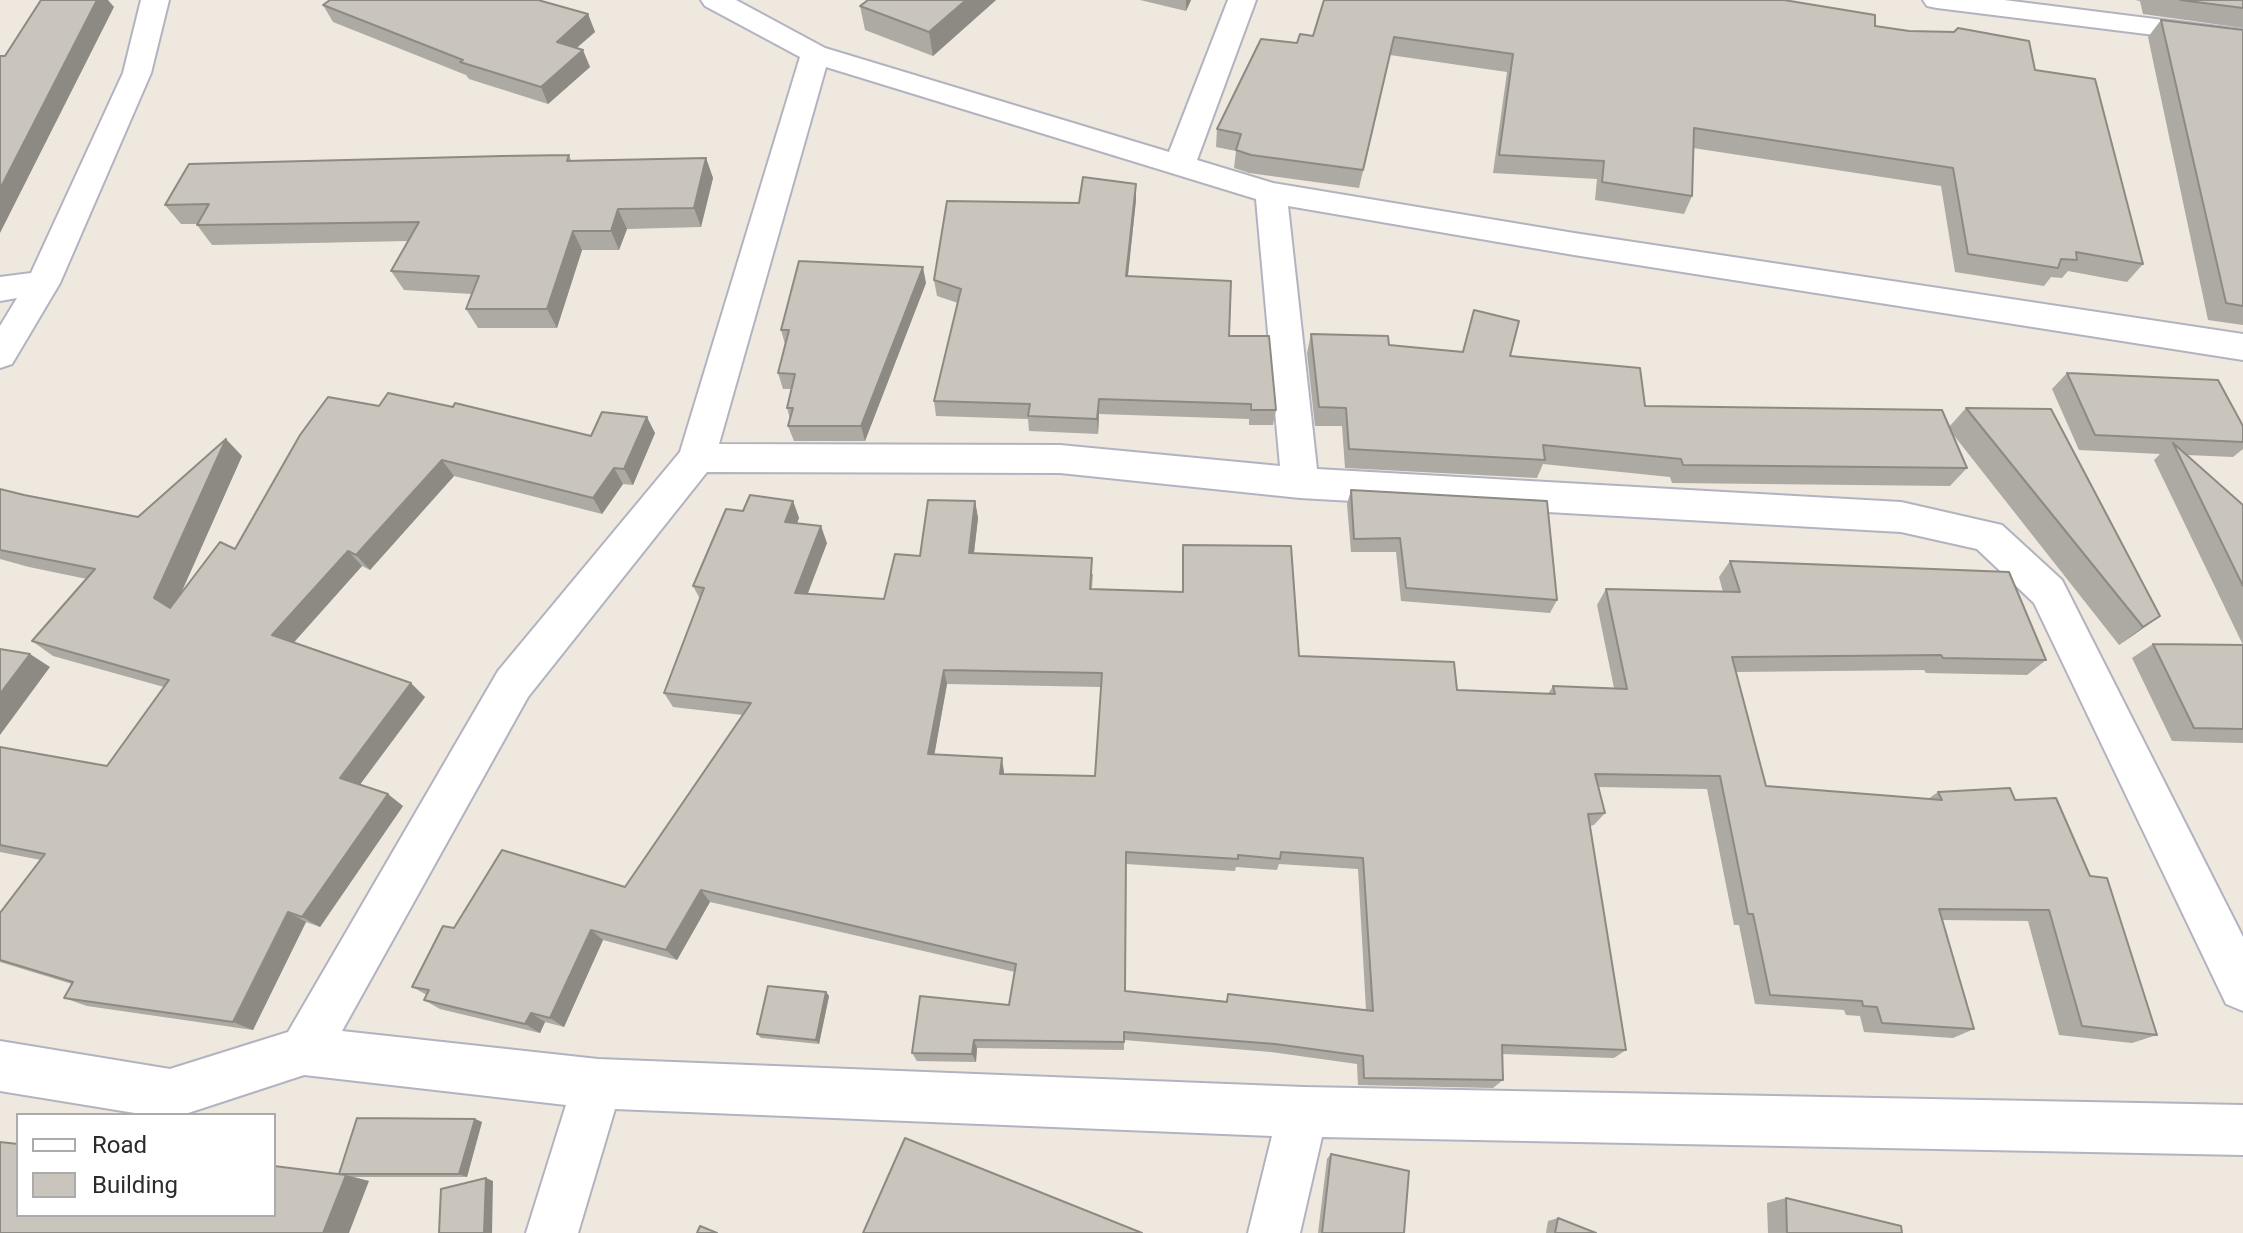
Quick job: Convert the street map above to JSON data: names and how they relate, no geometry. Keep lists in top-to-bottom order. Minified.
{"legend":["Road","Building"]}
